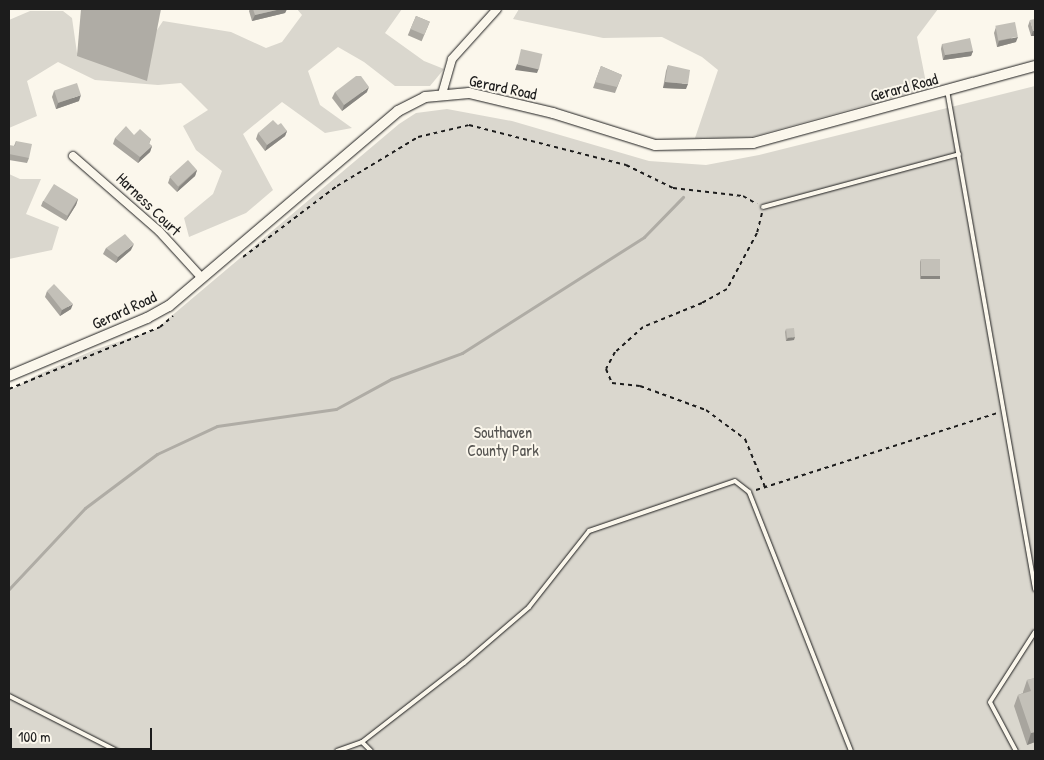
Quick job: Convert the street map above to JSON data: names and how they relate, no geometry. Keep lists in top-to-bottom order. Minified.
{"streets":{"street":["Gerard Road","Harness Court"]},"crossings":[["Gerard Road","Harness Court"]],"parks":["Southaven County Park"],"scale_bar":"100 m"}
